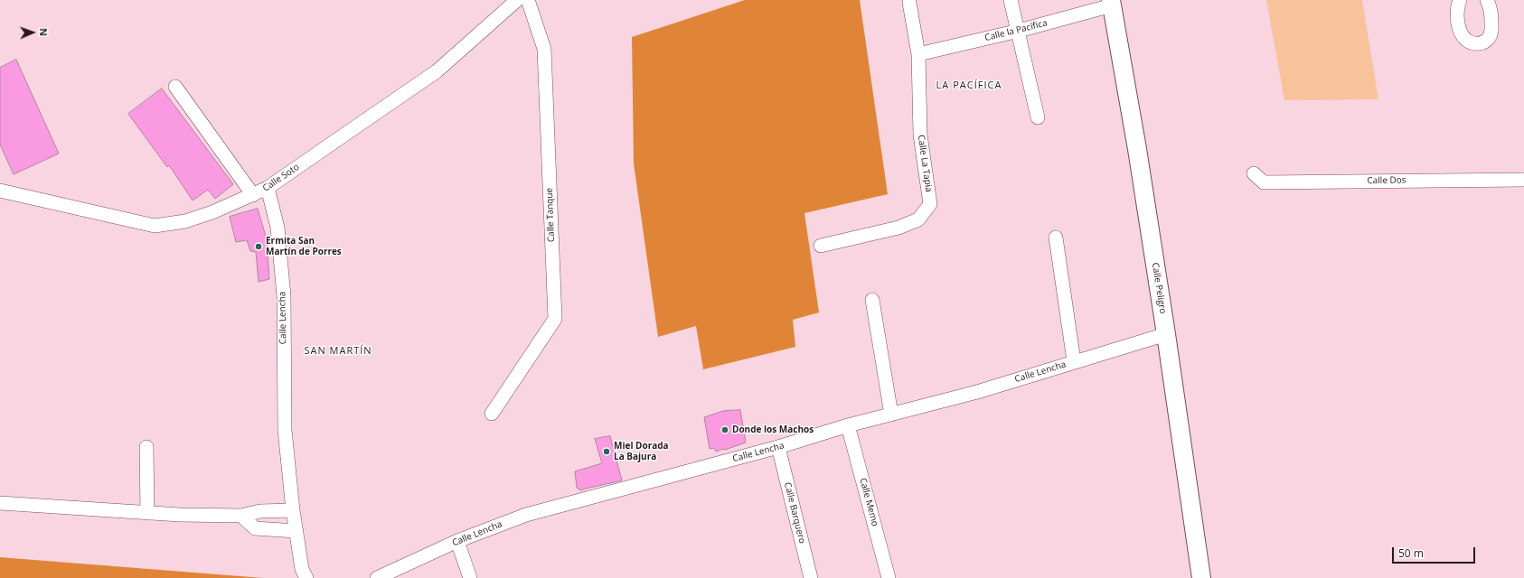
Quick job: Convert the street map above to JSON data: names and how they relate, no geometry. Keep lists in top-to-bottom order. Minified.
{"streets":{"main road":["Calle Peligro"],"street":["Calle la Pacífica","Calle La Tapia","Calle Soto","Calle Dos","Calle Tanque","Calle Lencha","Calle Memo","Calle Barquero"]},"crossings":[["Calle la Pacífica","Calle La Tapia"],["Calle la Pacífica","Calle Peligro"],["Calle Soto","Calle Lencha"],["Calle Peligro","Calle Lencha"],["Calle Lencha","Calle Memo"],["Calle Lencha","Calle Barquero"]],"districts":["LA PACÍFICA","SAN MARTÍN"],"places":["Ermita San Martín de Porres","Donde los Machos","Miel Dorada La Bajura"],"scale_bar":"50 m","north":"right"}
